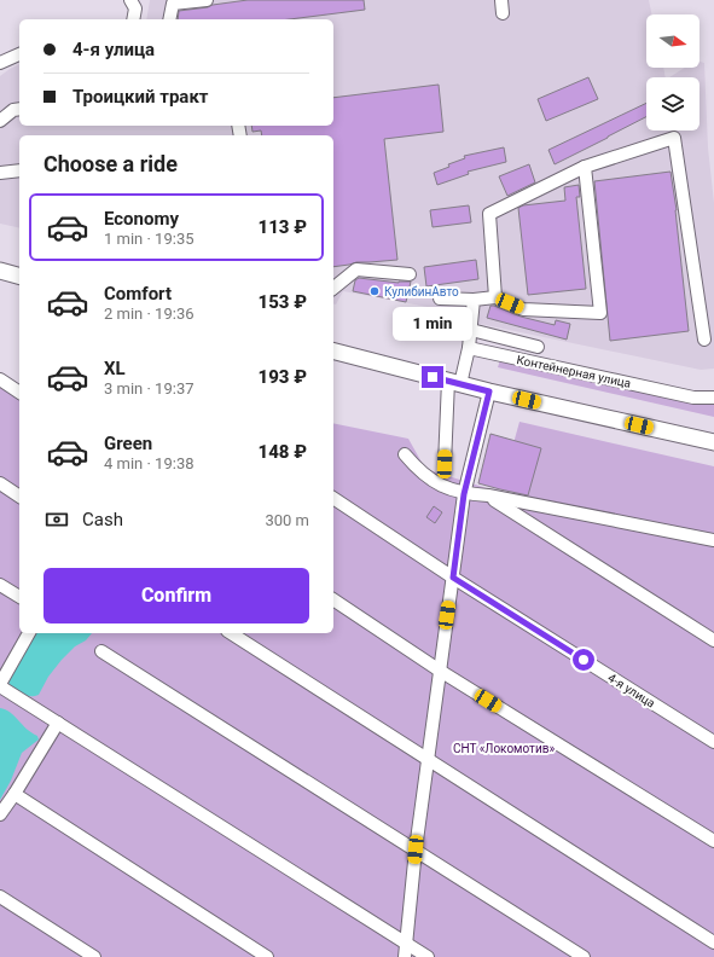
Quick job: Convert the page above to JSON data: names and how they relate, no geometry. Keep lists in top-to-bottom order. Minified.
{"streets":{"street":["Контейнерная улица","4-я улица"]},"parks":["СНТ «Локомотив»"],"places":["КулибинАвто"],"north":"right","page":{"banner":["4-я улица","Троицкий тракт"],"heading":"Choose a ride","list":[{"name":"Economy","note":"1 min · 19:35","value":"113 ₽"},{"name":"Comfort","note":"2 min · 19:36","value":"153 ₽"},{"name":"XL","note":"3 min · 19:37","value":"193 ₽"},{"name":"Green","note":"4 min · 19:38","value":"148 ₽"}],"bubble":"1 min","pay":["Cash","300 m"],"buttons":"Confirm"}}
